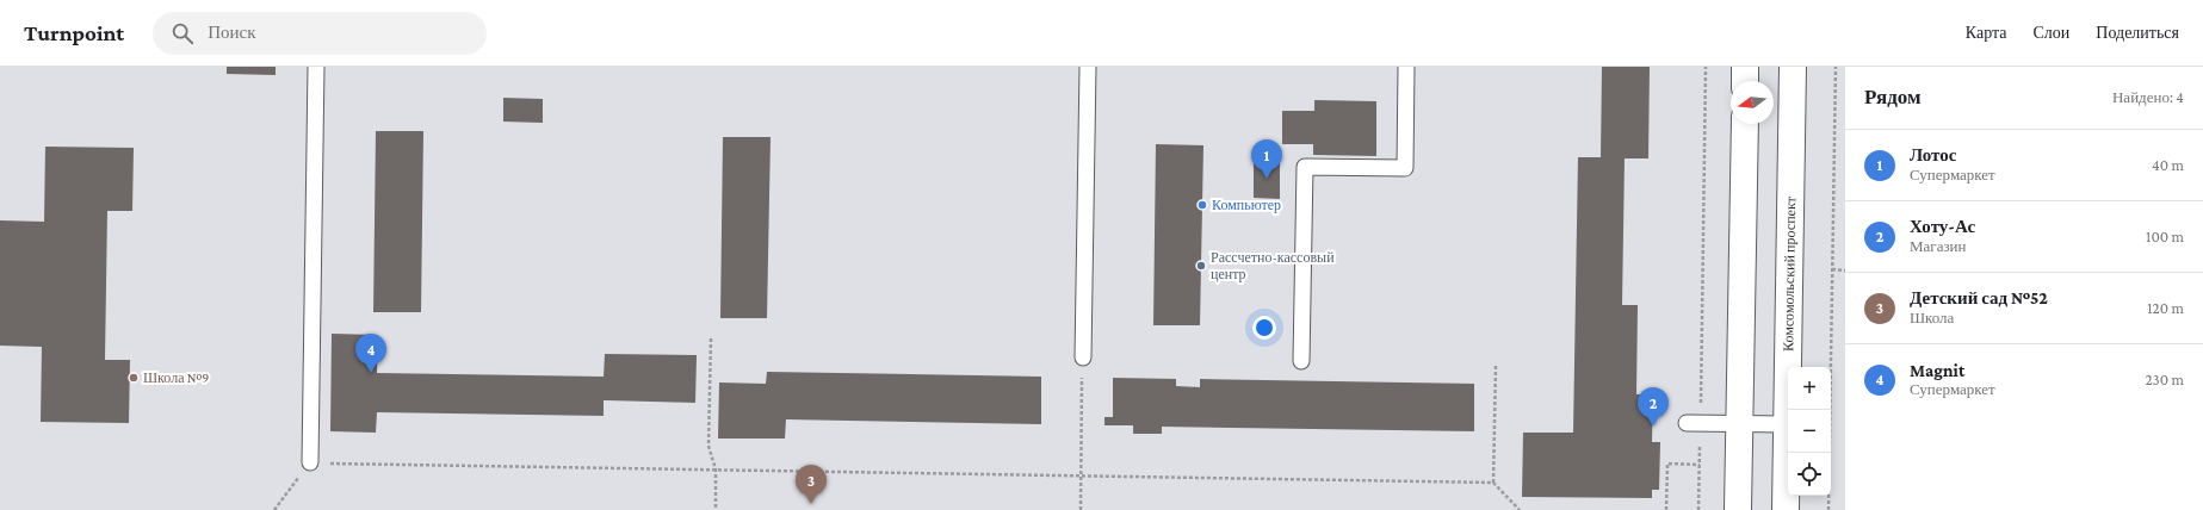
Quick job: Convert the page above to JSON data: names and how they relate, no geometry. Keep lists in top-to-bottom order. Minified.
{"streets":{"street":["Комсомольский проспект"]},"places":["Компьютер","Рассчетно-кассовый центр","Школа №9"],"north":"left","page":{"header":"Turnpoint","search":"Поиск","nav":["Карта","Слои","Поделиться"],"heading":["Рядом","Найдено: 4"],"list":[{"mark":"1","name":"Лотос","note":"Супермаркет","value":"40 m"},{"mark":"2","name":"Хоту-Ас","note":"Магазин","value":"100 m"},{"mark":"3","name":"Детский сад №52","note":"Школа","value":"120 m"},{"mark":"4","name":"Magnit","note":"Супермаркет","value":"230 m"}],"pins":["1","4","2","3"],"map_buttons":["+","−"]}}
